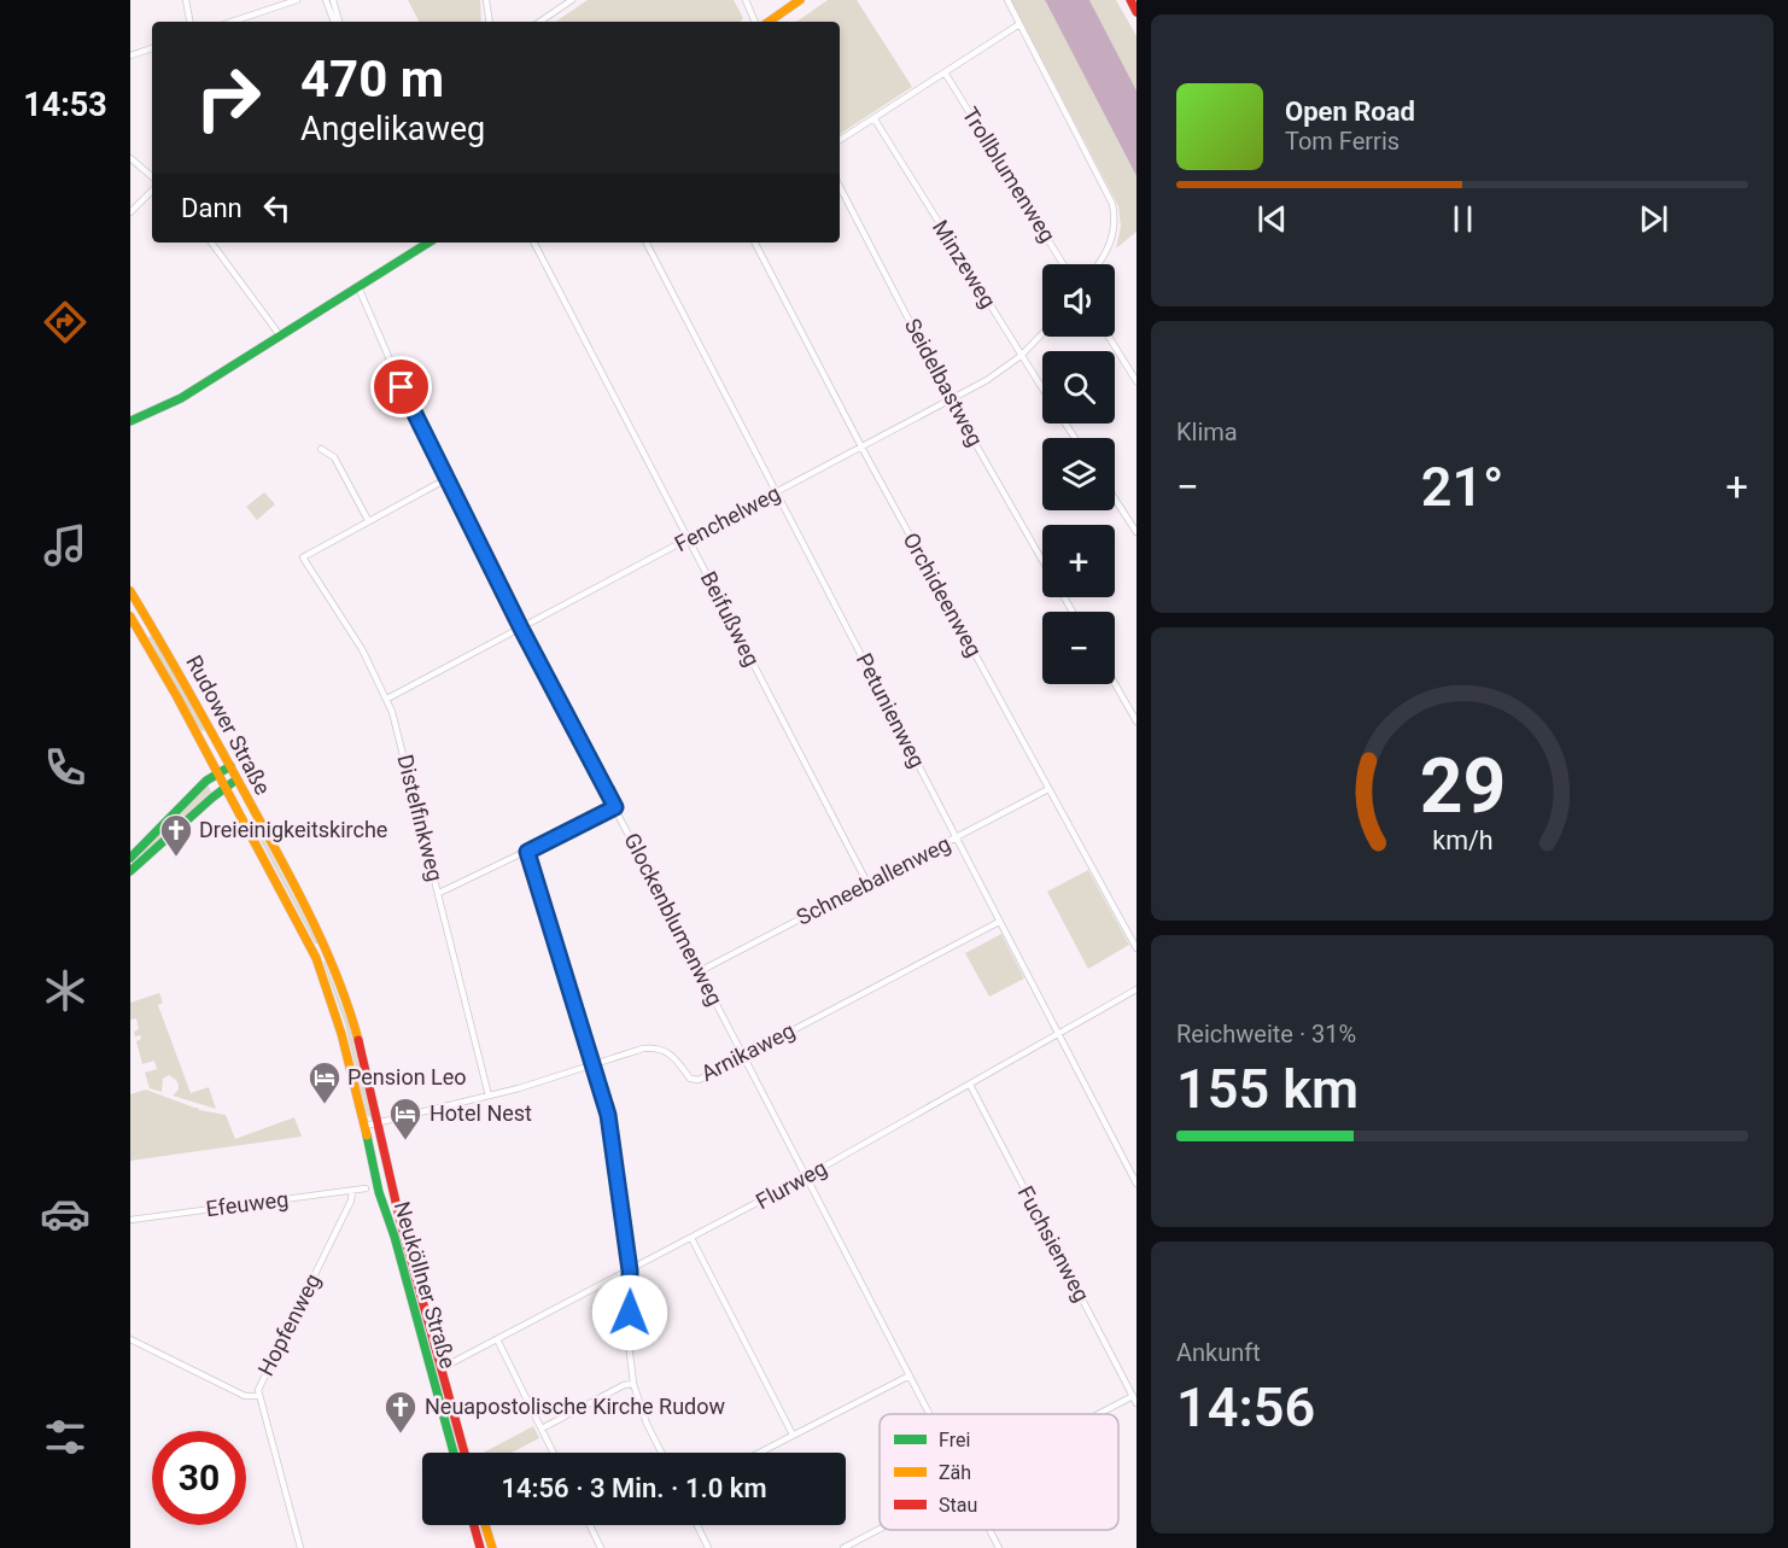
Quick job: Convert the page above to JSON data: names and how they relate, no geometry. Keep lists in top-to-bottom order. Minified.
{"streets":{"main road":["Rudower Straße","Neuköllner Straße"],"street":["Trollblumenweg","Minzeweg","Seidelbastweg","Fenchelweg","Orchideenweg","Beifußweg","Petunienweg","Distelfinkweg","Schneeballenweg","Glockenblumenweg","Arnikaweg","Flurweg","Efeuweg","Fuchsienweg","Hopfenweg"]},"crossings":[["Minzeweg","Fenchelweg"],["Seidelbastweg","Fenchelweg"],["Fenchelweg","Orchideenweg"],["Fenchelweg","Beifußweg"],["Fenchelweg","Petunienweg"],["Fenchelweg","Distelfinkweg"],["Fenchelweg","Glockenblumenweg"],["Orchideenweg","Schneeballenweg"],["Beifußweg","Schneeballenweg"],["Petunienweg","Schneeballenweg"],["Petunienweg","Arnikaweg"],["Petunienweg","Flurweg"],["Rudower Straße","Arnikaweg"],["Rudower Straße","Neuköllner Straße"],["Distelfinkweg","Arnikaweg"],["Schneeballenweg","Glockenblumenweg"],["Glockenblumenweg","Arnikaweg"],["Glockenblumenweg","Flurweg"],["Arnikaweg","Neuköllner Straße"],["Flurweg","Fuchsienweg"],["Flurweg","Neuköllner Straße"],["Efeuweg","Hopfenweg"]],"places":{"church":["Dreieinigkeitskirche","Neuapostolische Kirche Rudow"],"hotel":["Pension Leo","Hotel Nest"]},"legend":["Frei","Zäh","Stau"],"page":{"tabs":"14:53","turn":["470 m","Angelikaweg"],"song":["Open Road","Tom Ferris"],"then":"Dann","map_buttons":["+","−"],"tile":["Klima",["Reichweite · 31%","155 km"],["Ankunft","14:56"]],"heat":["−","21°","+"],"limit":"30","trip":"14:56 · 3 Min. · 1.0 km","gauge":["29","km/h"]}}
